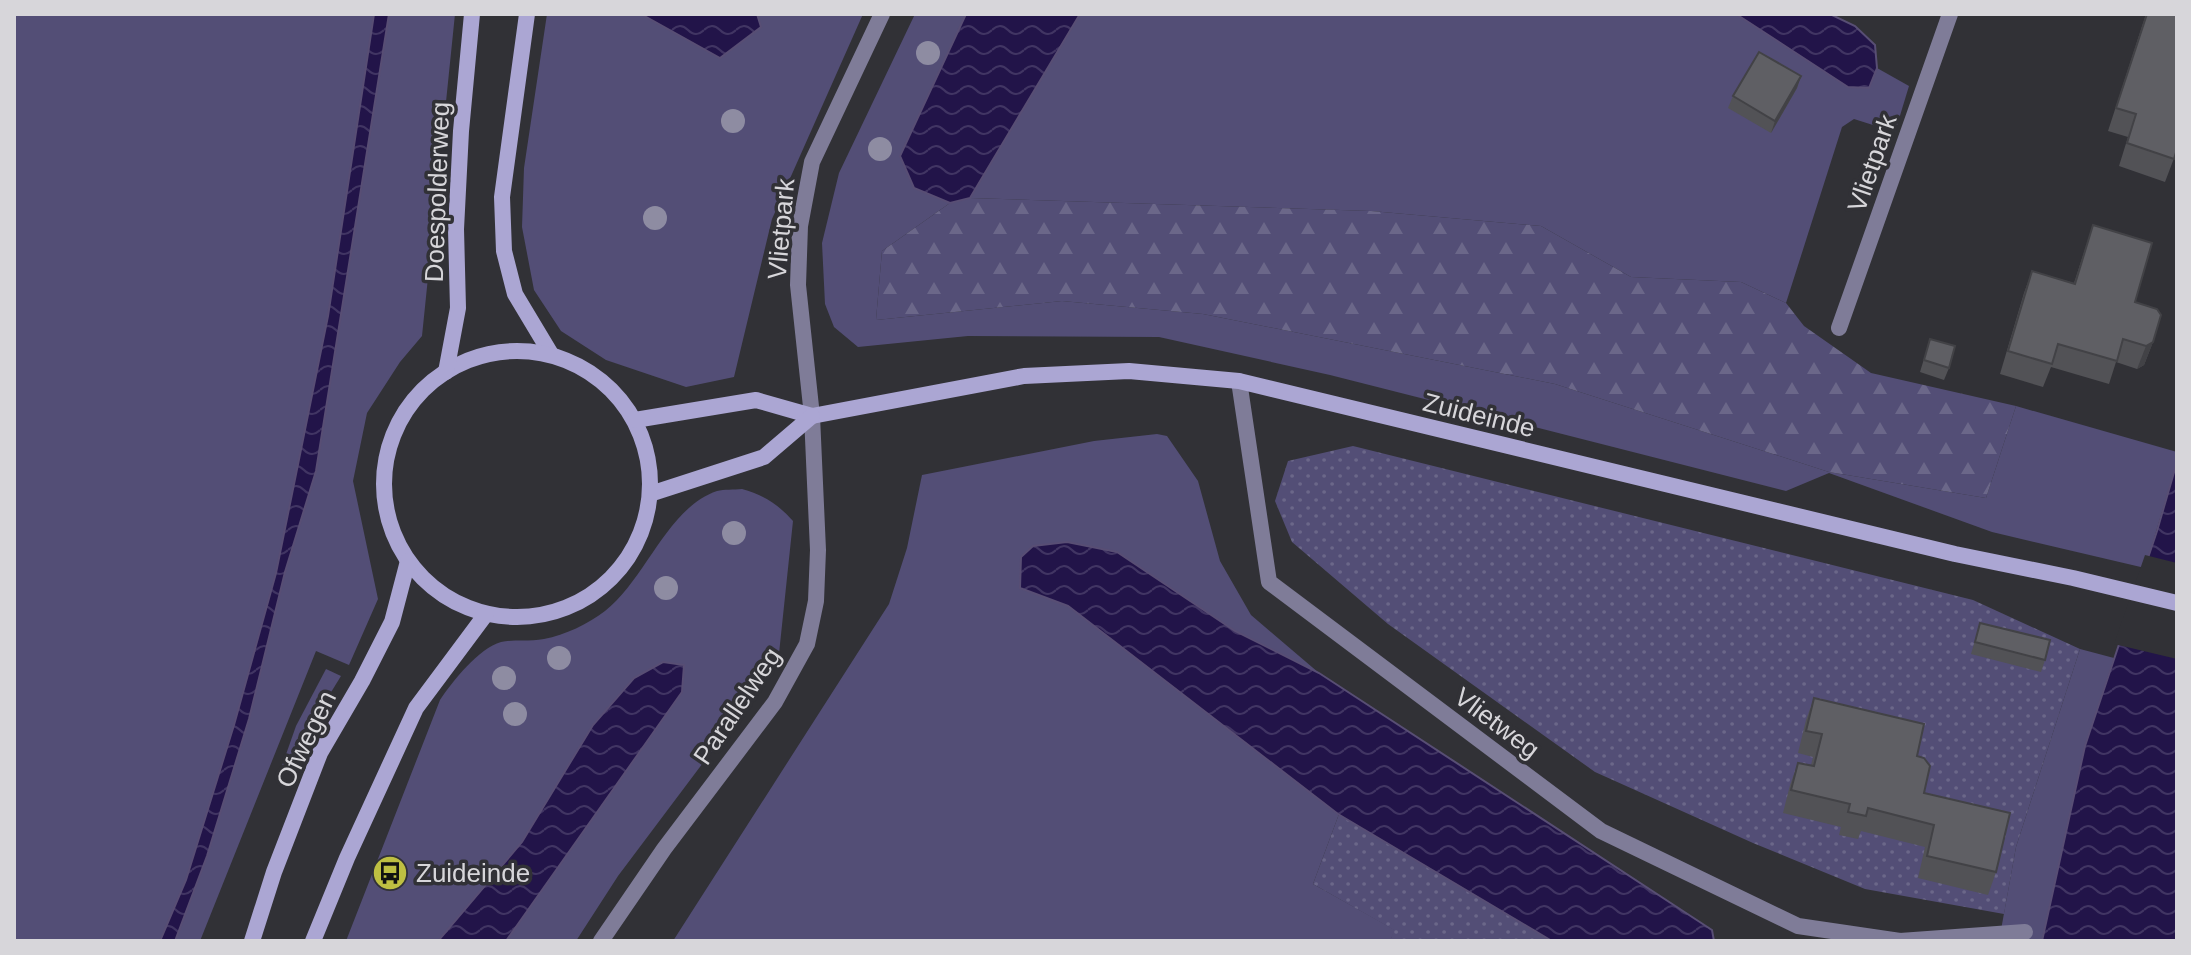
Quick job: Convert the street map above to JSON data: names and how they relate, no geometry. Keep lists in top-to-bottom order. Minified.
{"streets":{"main road":["Doespolderweg","Zuideinde","Ofwegen"],"street":["Vlietpark","Parallelweg","Vlietweg"]},"crossings":[["Vlietpark","Zuideinde"],["Vlietpark","Parallelweg"],["Doespolderweg","Zuideinde"],["Doespolderweg","Ofwegen"],["Zuideinde","Parallelweg"],["Zuideinde","Vlietweg"],["Zuideinde","Ofwegen"]],"places":{"bus stop":["Zuideinde"]}}
